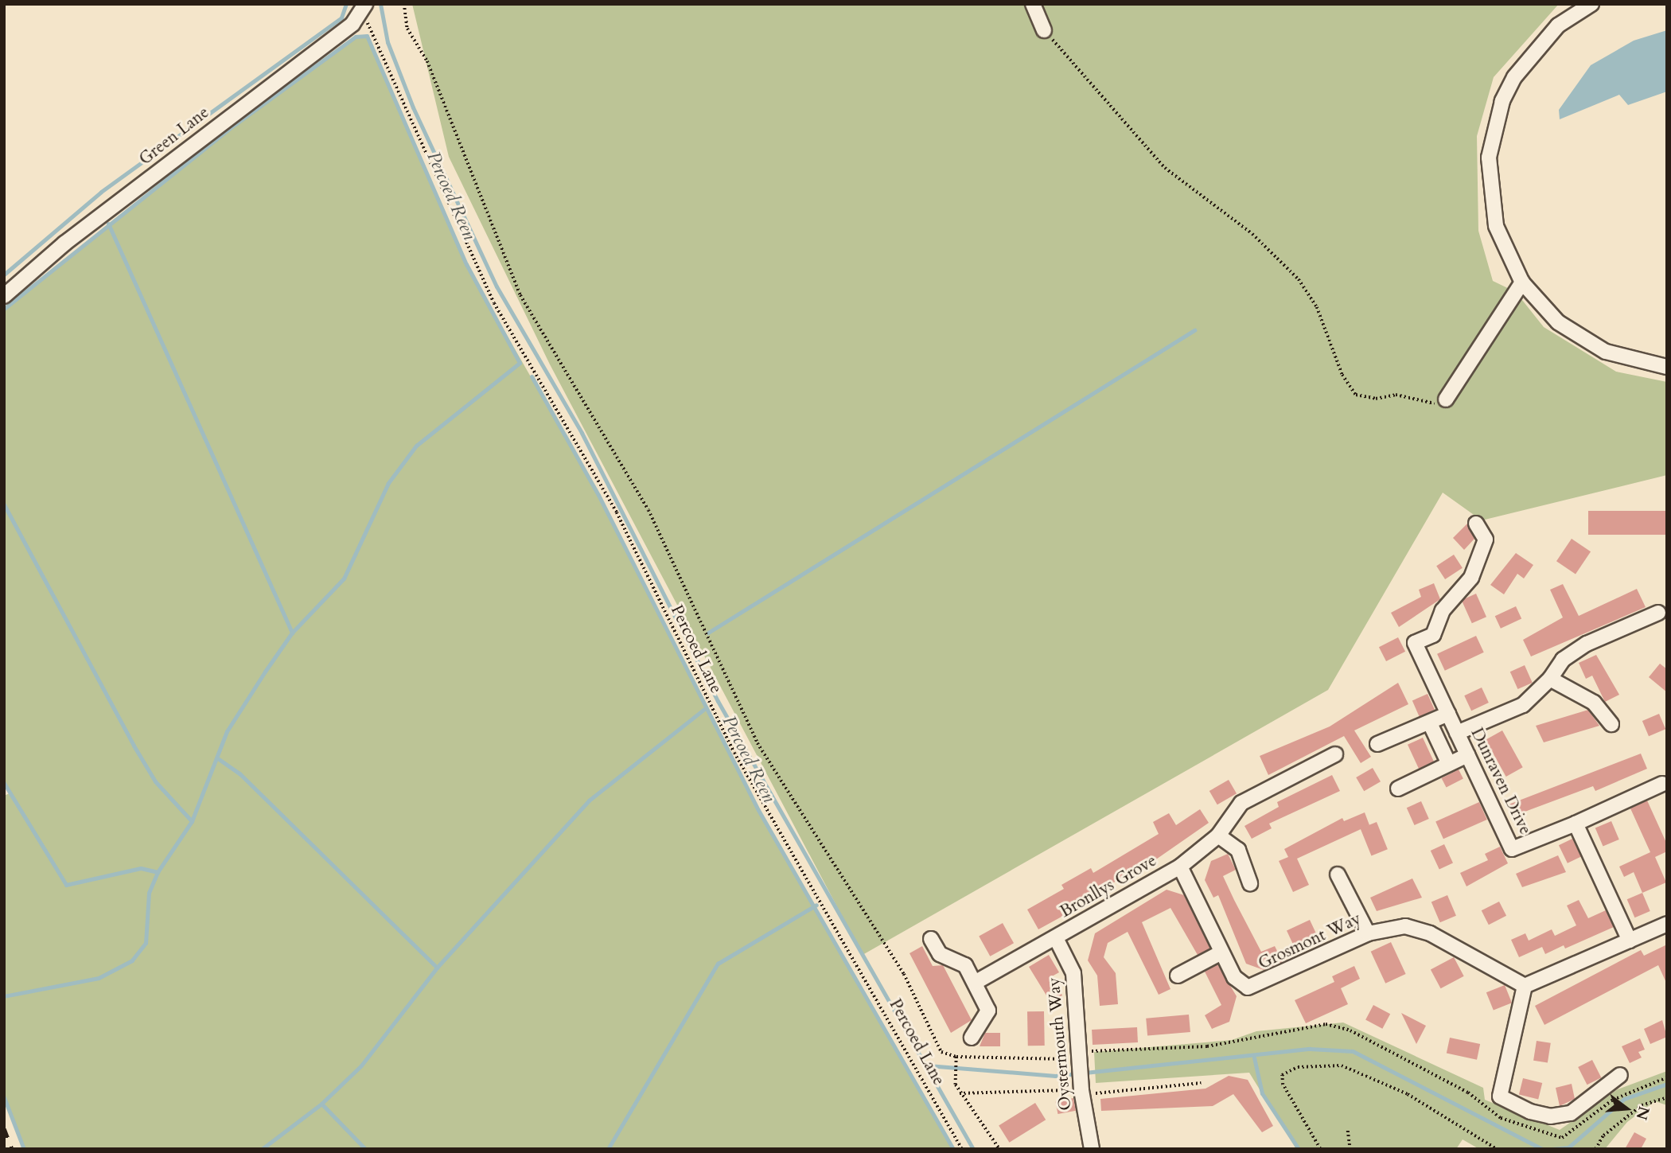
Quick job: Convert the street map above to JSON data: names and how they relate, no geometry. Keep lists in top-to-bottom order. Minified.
{"streets":{"street":["Green Lane","Dunraven Drive","Bronllys Grove","Grosmont Way","Oystermouth Way"],"path":["Percoed Lane"]},"crossings":[["Green Lane","Percoed Lane"],["Bronllys Grove","Grosmont Way"],["Bronllys Grove","Oystermouth Way"]],"water":["Percoed Reen"],"north":"right"}
